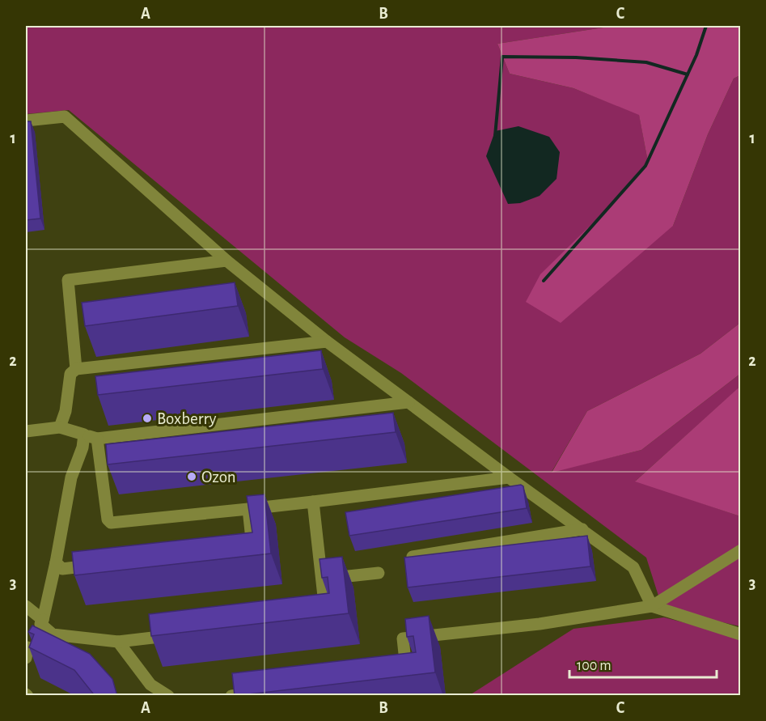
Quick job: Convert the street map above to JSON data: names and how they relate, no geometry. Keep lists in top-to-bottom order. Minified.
{"places":["Boxberry","Ozon"],"scale_bar":"100 m","grid":{"columns":["A","B","C"],"rows":["1","2","3"]}}
